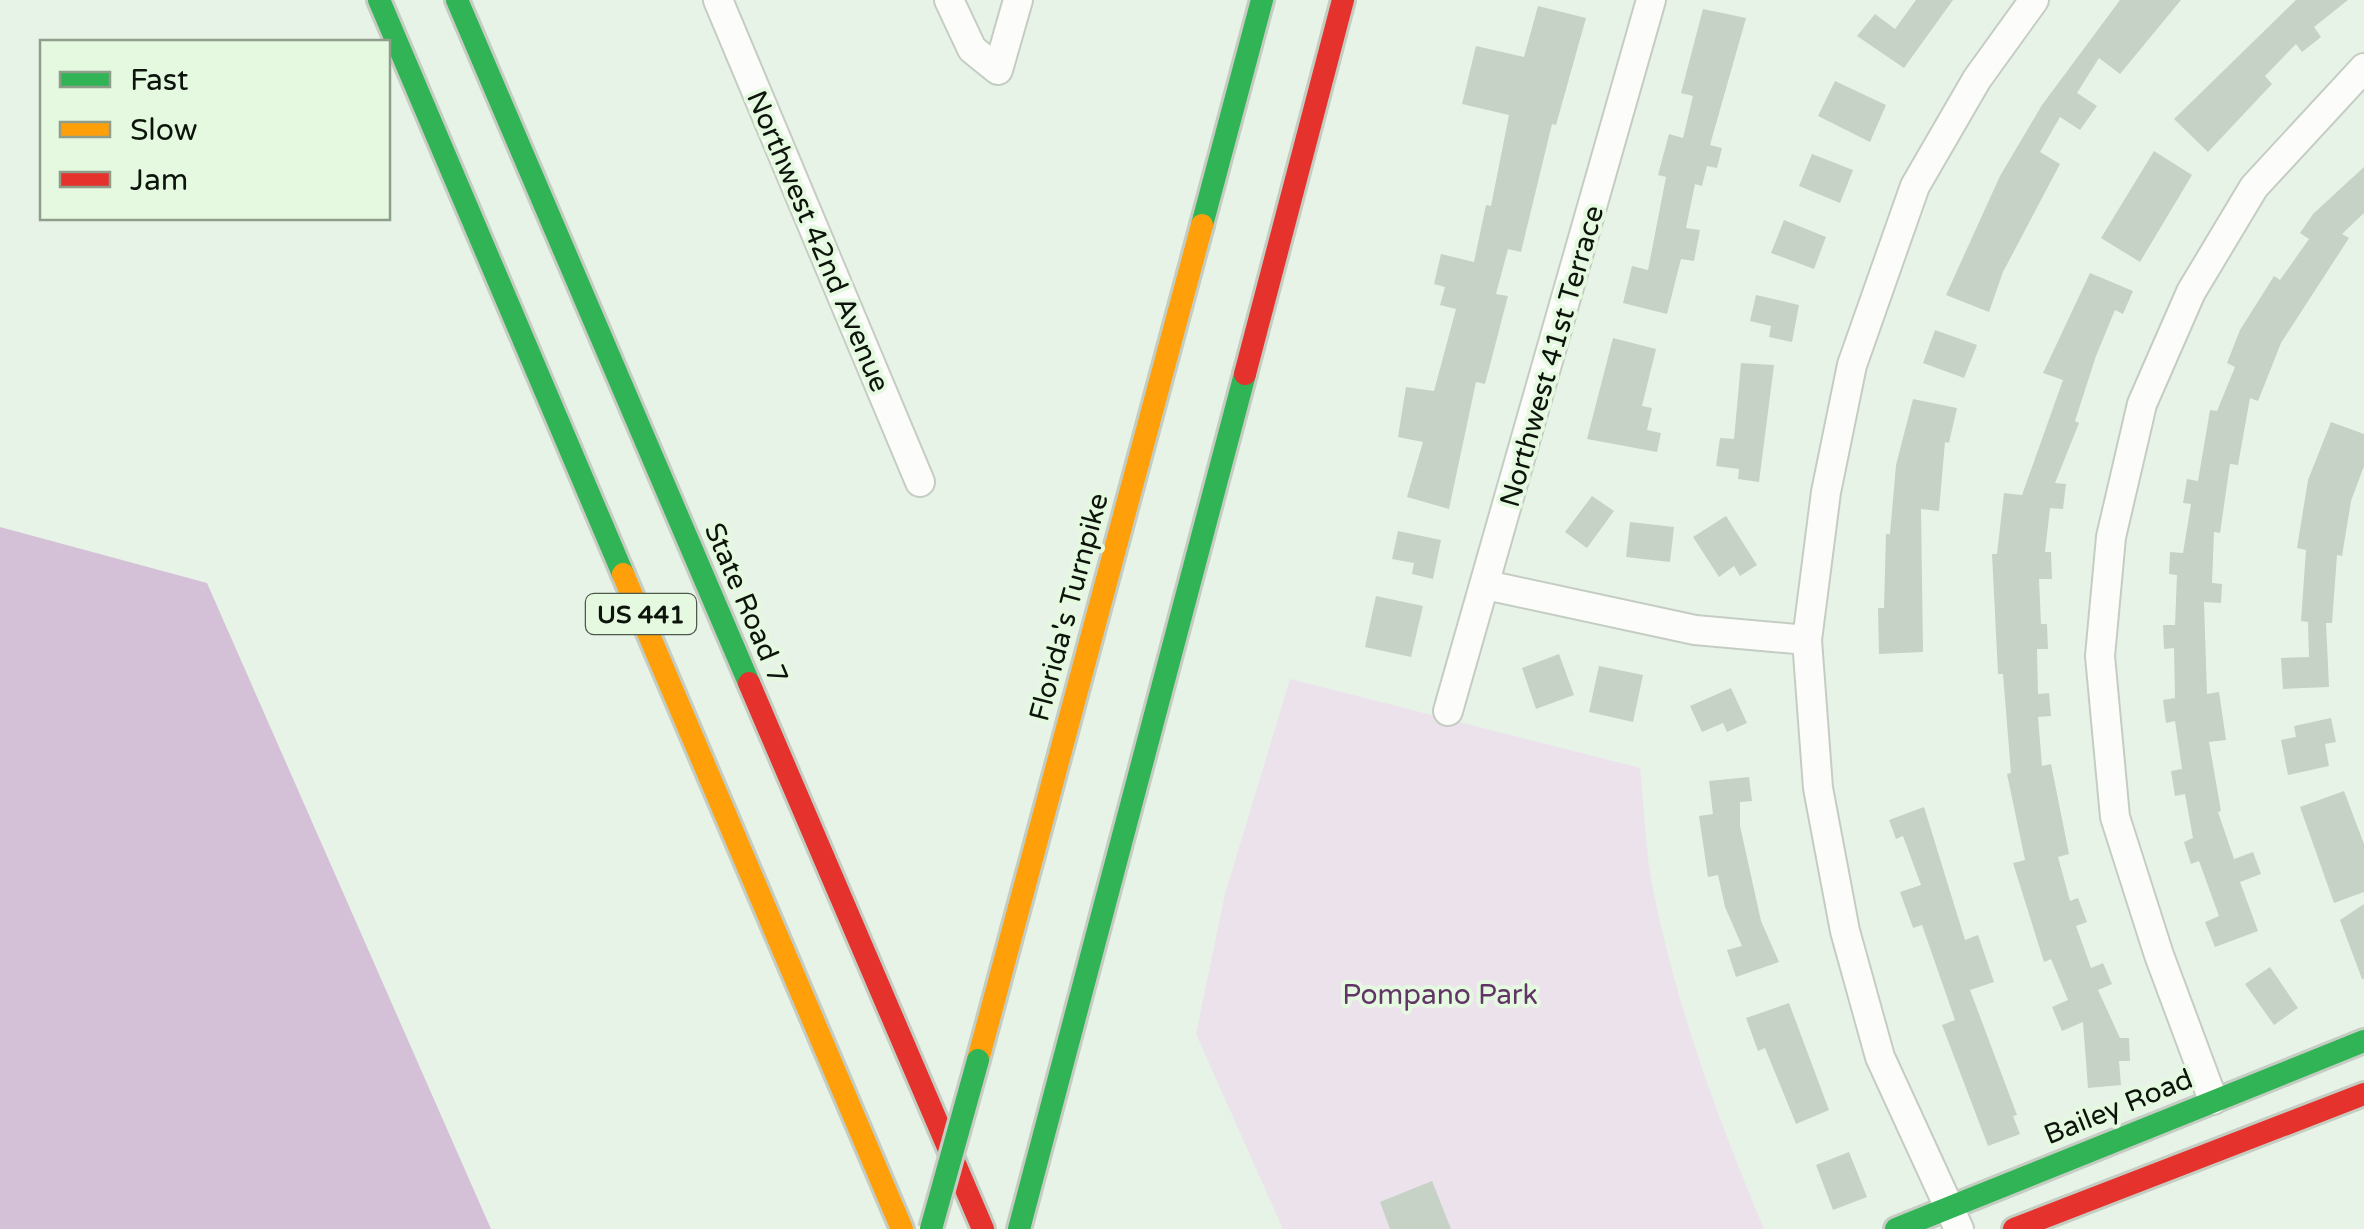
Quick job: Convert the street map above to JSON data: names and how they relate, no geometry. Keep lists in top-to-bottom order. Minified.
{"streets":{"main road":["State Road 7","Florida's Turnpike","US 441","Bailey Road"],"street":["Northwest 42nd Avenue","Northwest 41st Terrace"]},"parks":["Pompano Park"],"legend":["Fast","Slow","Jam"]}
